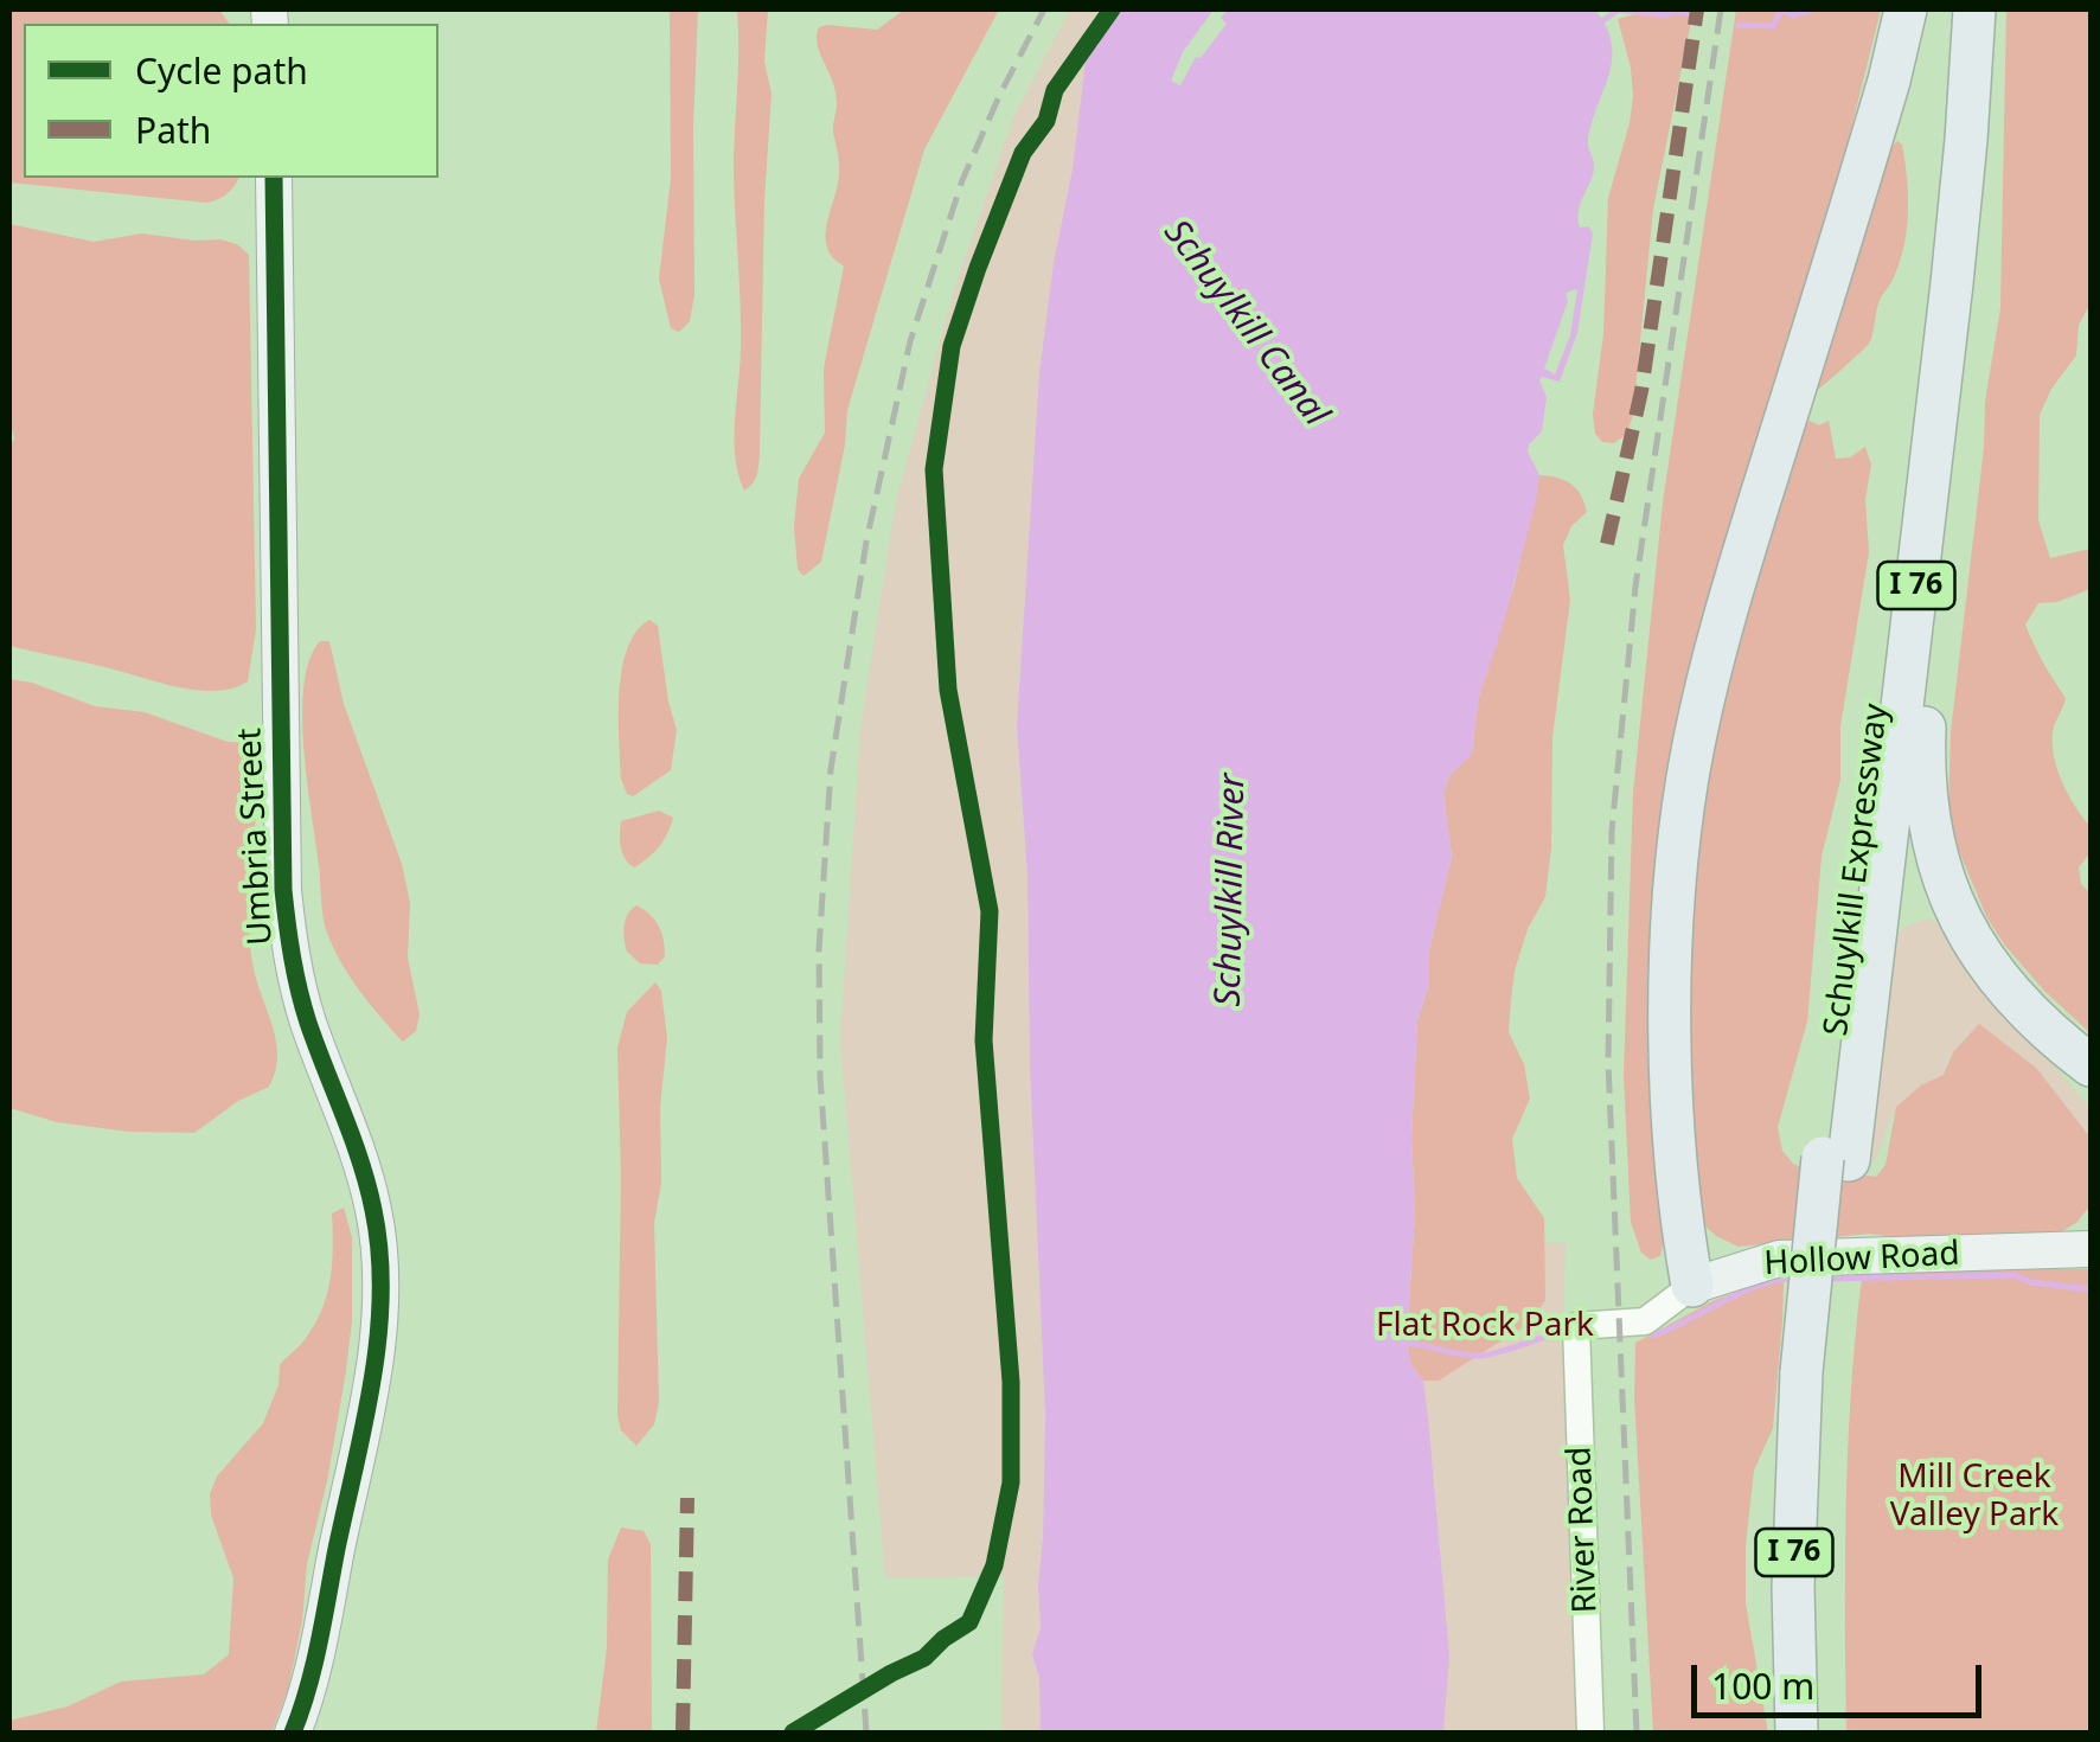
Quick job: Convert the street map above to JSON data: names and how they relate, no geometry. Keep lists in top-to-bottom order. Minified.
{"streets":{"highway":["I 76","Schuylkill Expressway"],"main road":["Umbria Street","Hollow Road"],"street":["River Road"]},"crossings":[["Hollow Road","River Road"]],"water":["Schuylkill Canal","Schuylkill River"],"parks":["Flat Rock Park","Mill Creek Valley Park"],"legend":["Cycle path","Path"],"scale_bar":"100 m"}
